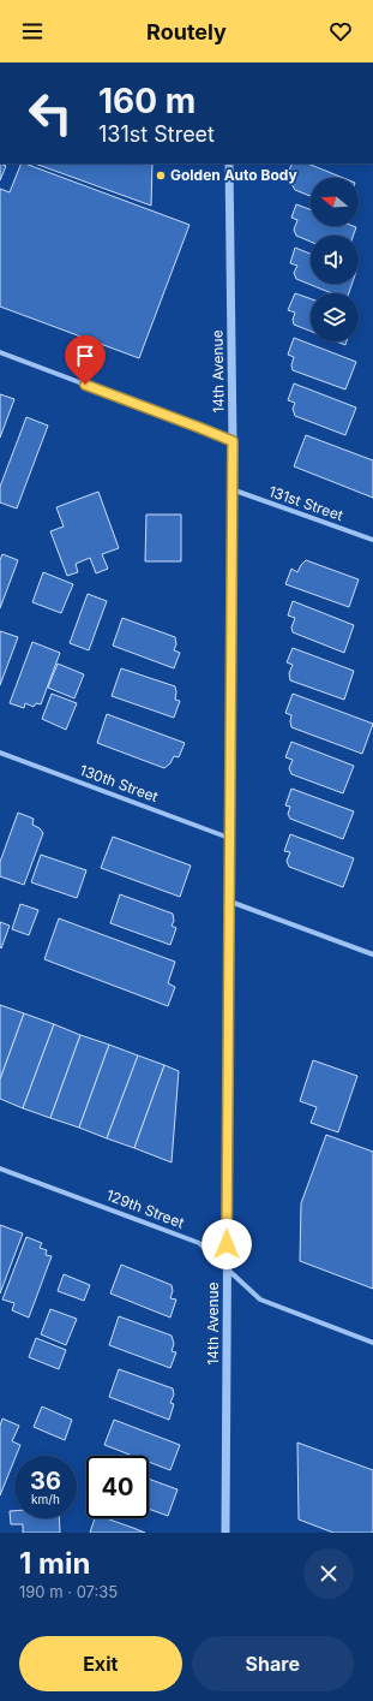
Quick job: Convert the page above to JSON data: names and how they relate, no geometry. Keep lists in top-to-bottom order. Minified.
{"streets":{"street":["14th Avenue","131st Street","130th Street","129th Street"]},"crossings":[["14th Avenue","131st Street"],["14th Avenue","130th Street"],["14th Avenue","129th Street"]],"places":["Golden Auto Body"],"north":"left","page":{"header":"Routely","turn":["160 m","131st Street"],"speed":"36 km/h","limit":"40","heading":["1 min","190 m · 07:35"],"buttons":["Exit","Share"]}}
